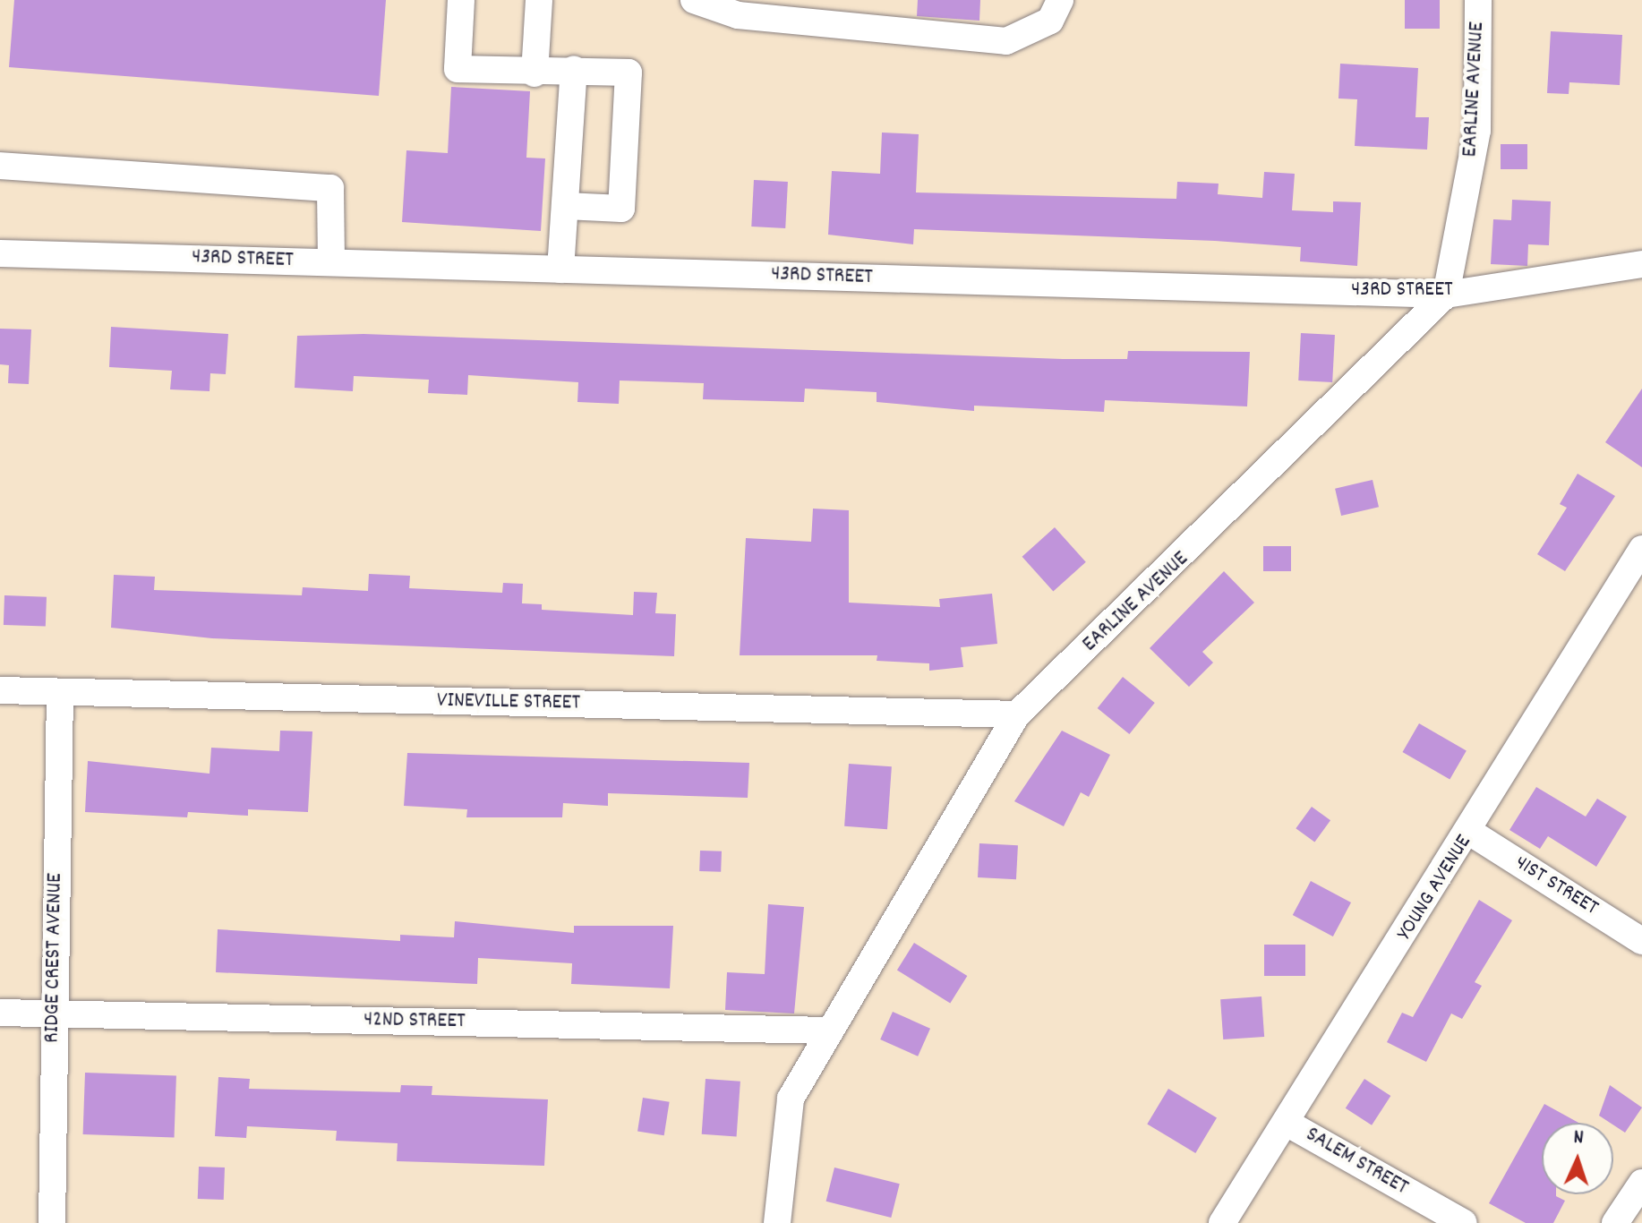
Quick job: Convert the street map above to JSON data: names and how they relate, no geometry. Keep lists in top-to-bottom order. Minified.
{"streets":{"street":["EARLINE AVENUE","43RD STREET","VINEVILLE STREET","41ST STREET","YOUNG AVENUE","RIDGE CREST AVENUE","42ND STREET","SALEM STREET"]},"crossings":[["EARLINE AVENUE","43RD STREET"],["EARLINE AVENUE","VINEVILLE STREET"],["EARLINE AVENUE","42ND STREET"],["VINEVILLE STREET","RIDGE CREST AVENUE"],["41ST STREET","YOUNG AVENUE"],["YOUNG AVENUE","SALEM STREET"],["RIDGE CREST AVENUE","42ND STREET"]],"north":"top"}
